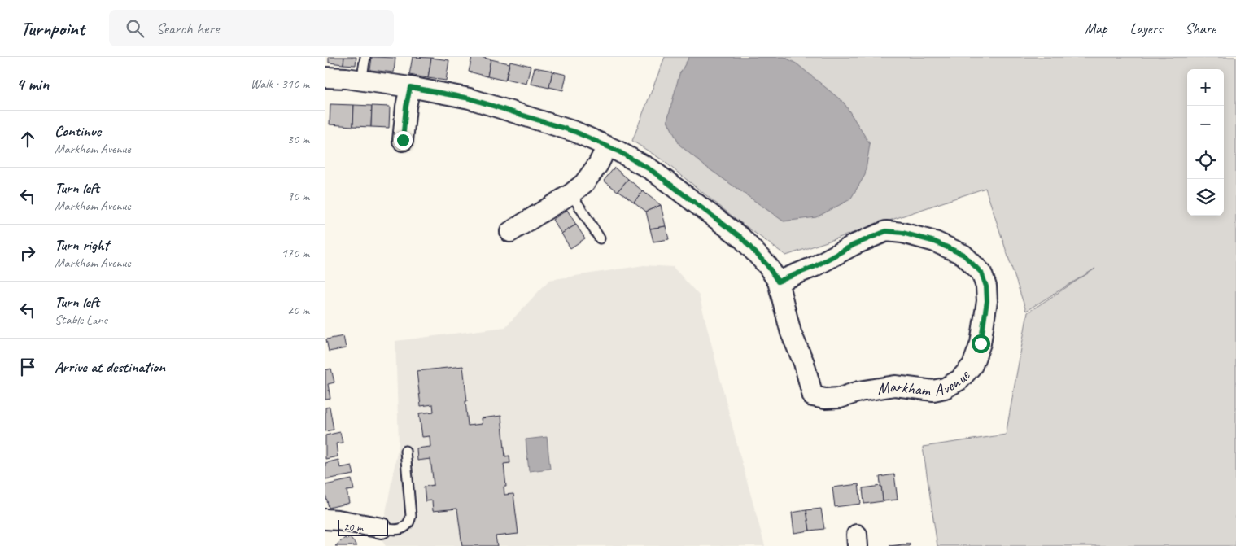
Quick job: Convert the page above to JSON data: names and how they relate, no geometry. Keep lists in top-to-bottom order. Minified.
{"streets":{"street":["Markham Avenue"]},"scale_bar":"20 m","page":{"header":"Turnpoint","search":"Search here","nav":["Map","Layers","Share"],"heading":["4 min","Walk · 310 m"],"map_buttons":["+","−"],"list":[["Continue","Markham Avenue","30 m"],["Turn left","Markham Avenue","90 m"],["Turn right","Markham Avenue","170 m"],["Turn left","Stable Lane","20 m"],"Arrive at destination"],"scale":"20 m"}}
